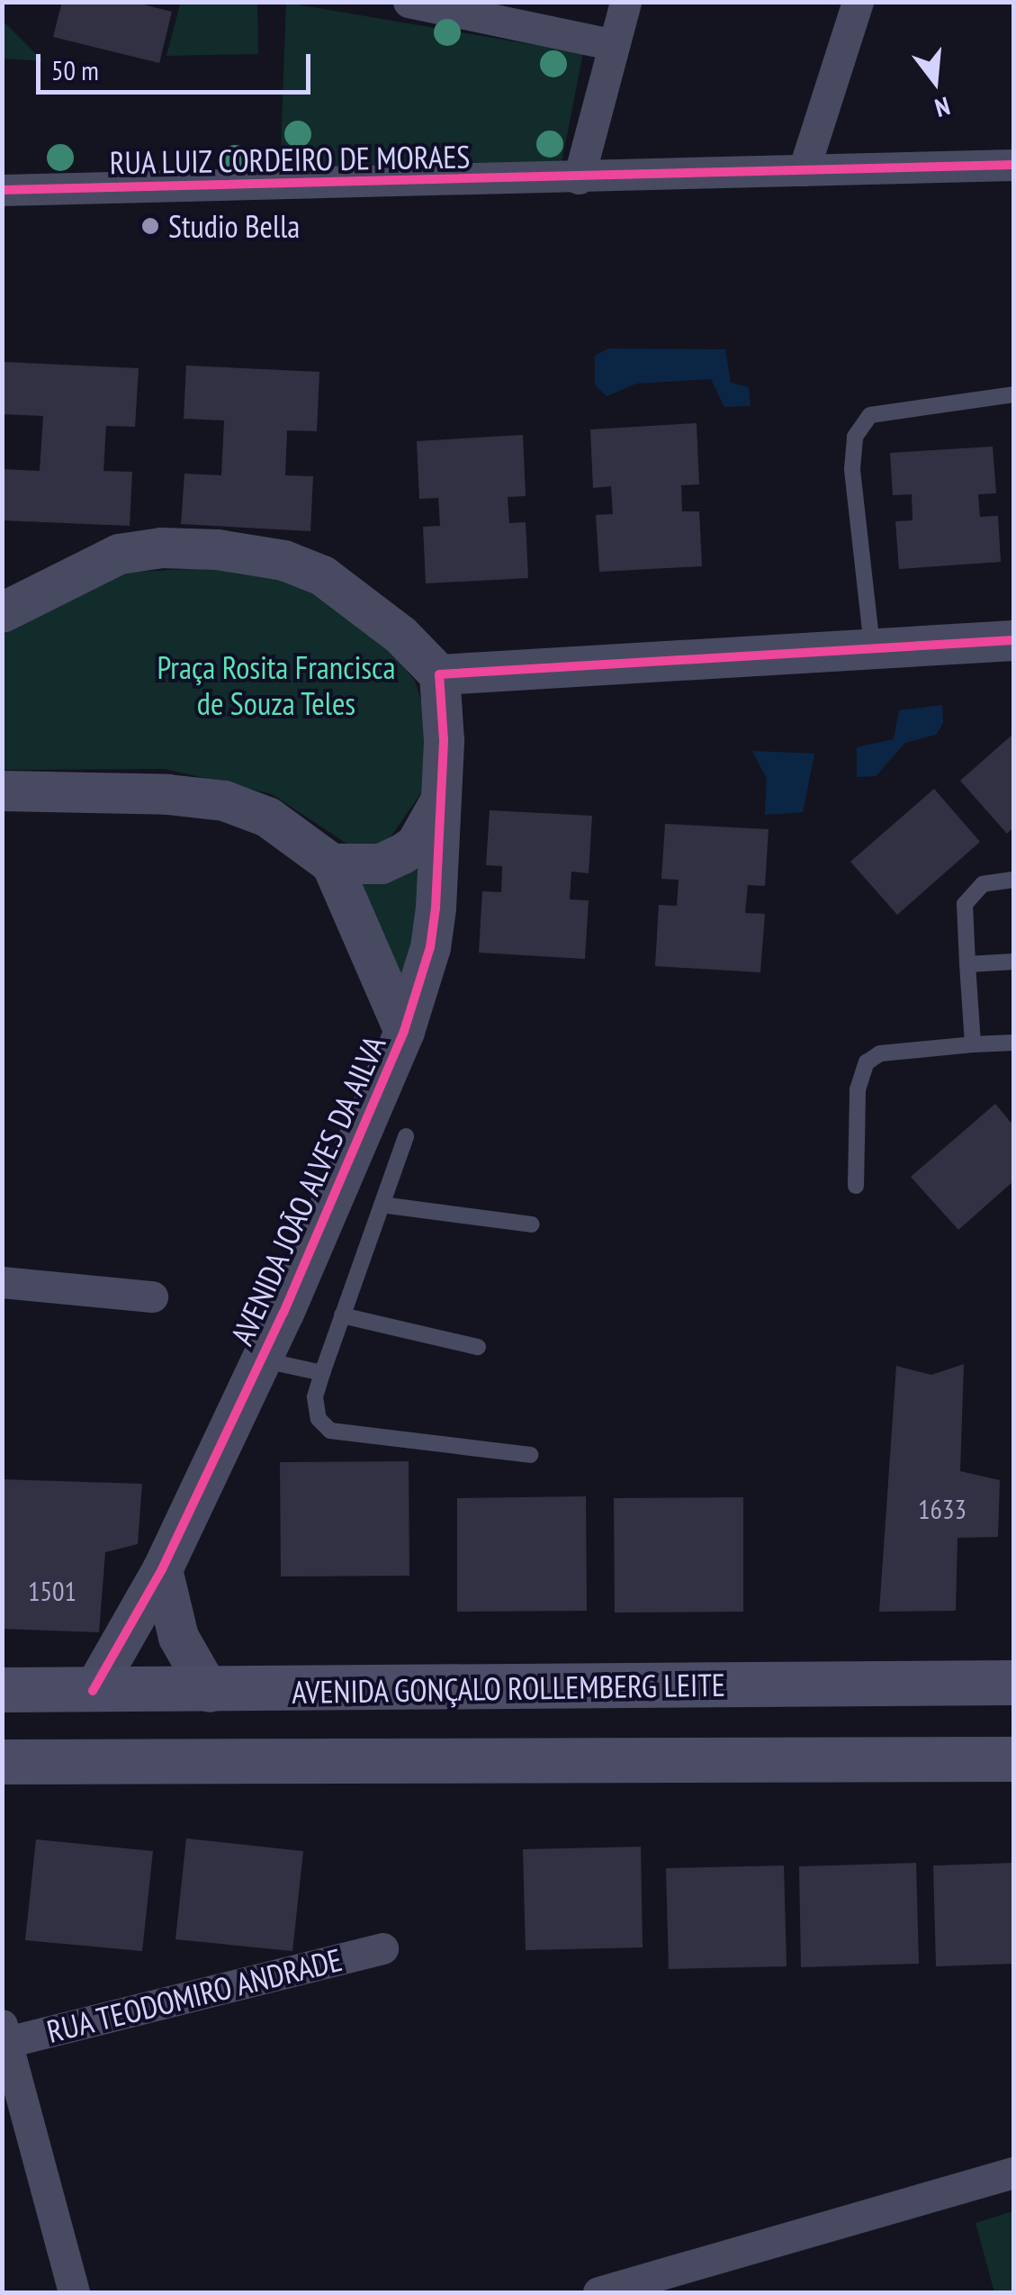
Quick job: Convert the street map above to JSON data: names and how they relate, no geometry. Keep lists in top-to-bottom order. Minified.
{"streets":{"main road":["AVENIDA GONÇALO ROLLEMBERG LEITE"],"street":["RUA LUIZ CORDEIRO DE MORAES","AVENIDA JOÃO ALVES DA AILVA","RUA TEODOMIRO ANDRADE"]},"crossings":[["AVENIDA JOÃO ALVES DA AILVA","AVENIDA GONÇALO ROLLEMBERG LEITE"]],"parks":["Praça Rosita Francisca de Souza Teles"],"places":["Studio Bella"],"house_numbers":["1633","1501"],"scale_bar":"50 m","north":"bottom"}
